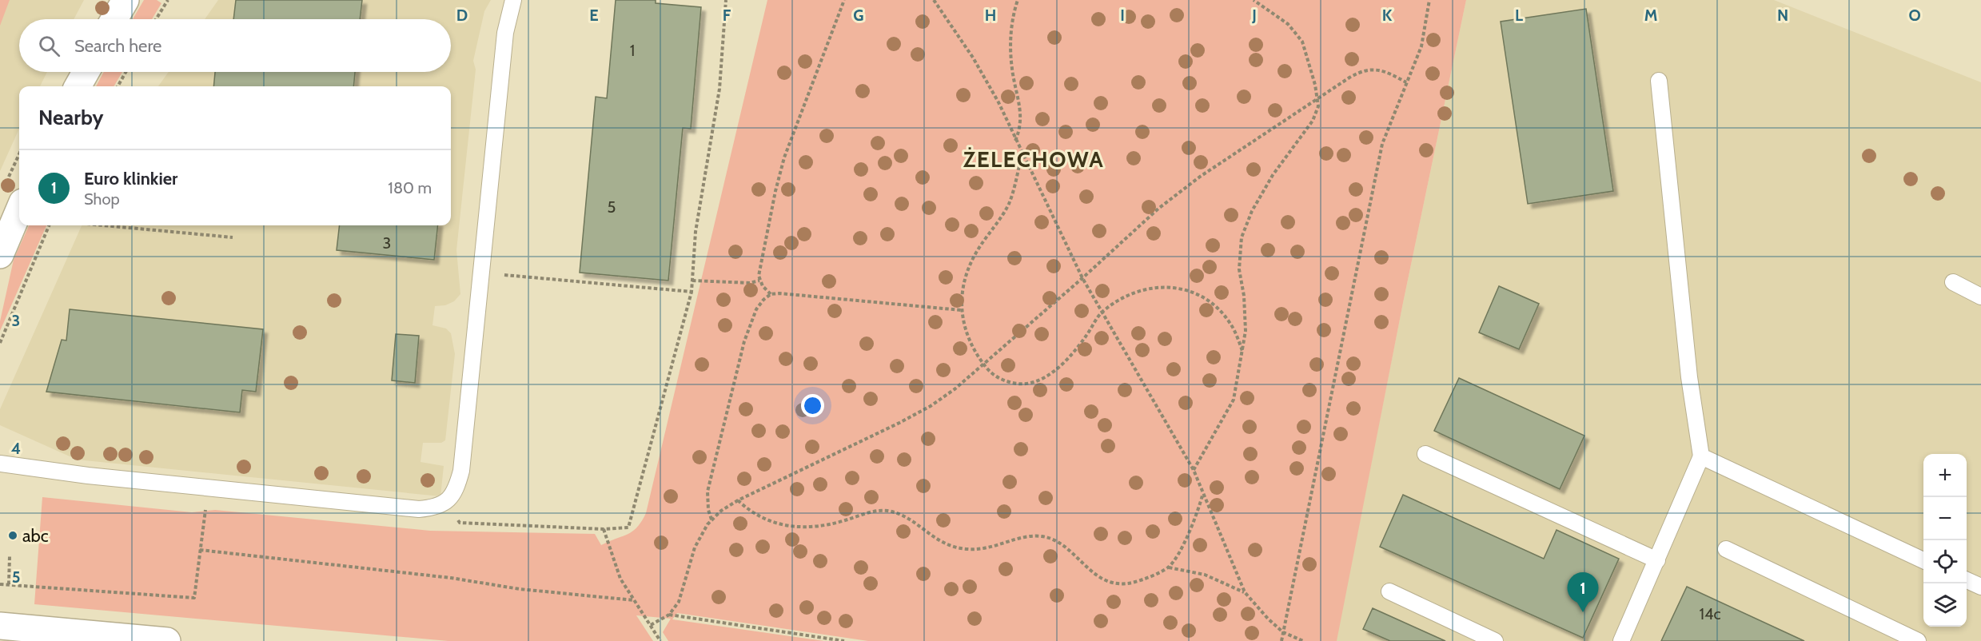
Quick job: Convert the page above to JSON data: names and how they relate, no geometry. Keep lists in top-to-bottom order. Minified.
{"districts":["ŻELECHOWA"],"places":["abc"],"house_numbers":["1","5","3","14c"],"page":{"search":"Search here","heading":"Nearby","list":[{"mark":"1","name":"Euro klinkier","note":"Shop","value":"180 m"}],"map_buttons":["+","−"],"pins":"1"},"grid":{"columns":["D","E","F","G","H","I","J","K","L","M","N","O"],"rows":["3","4","5"]}}
